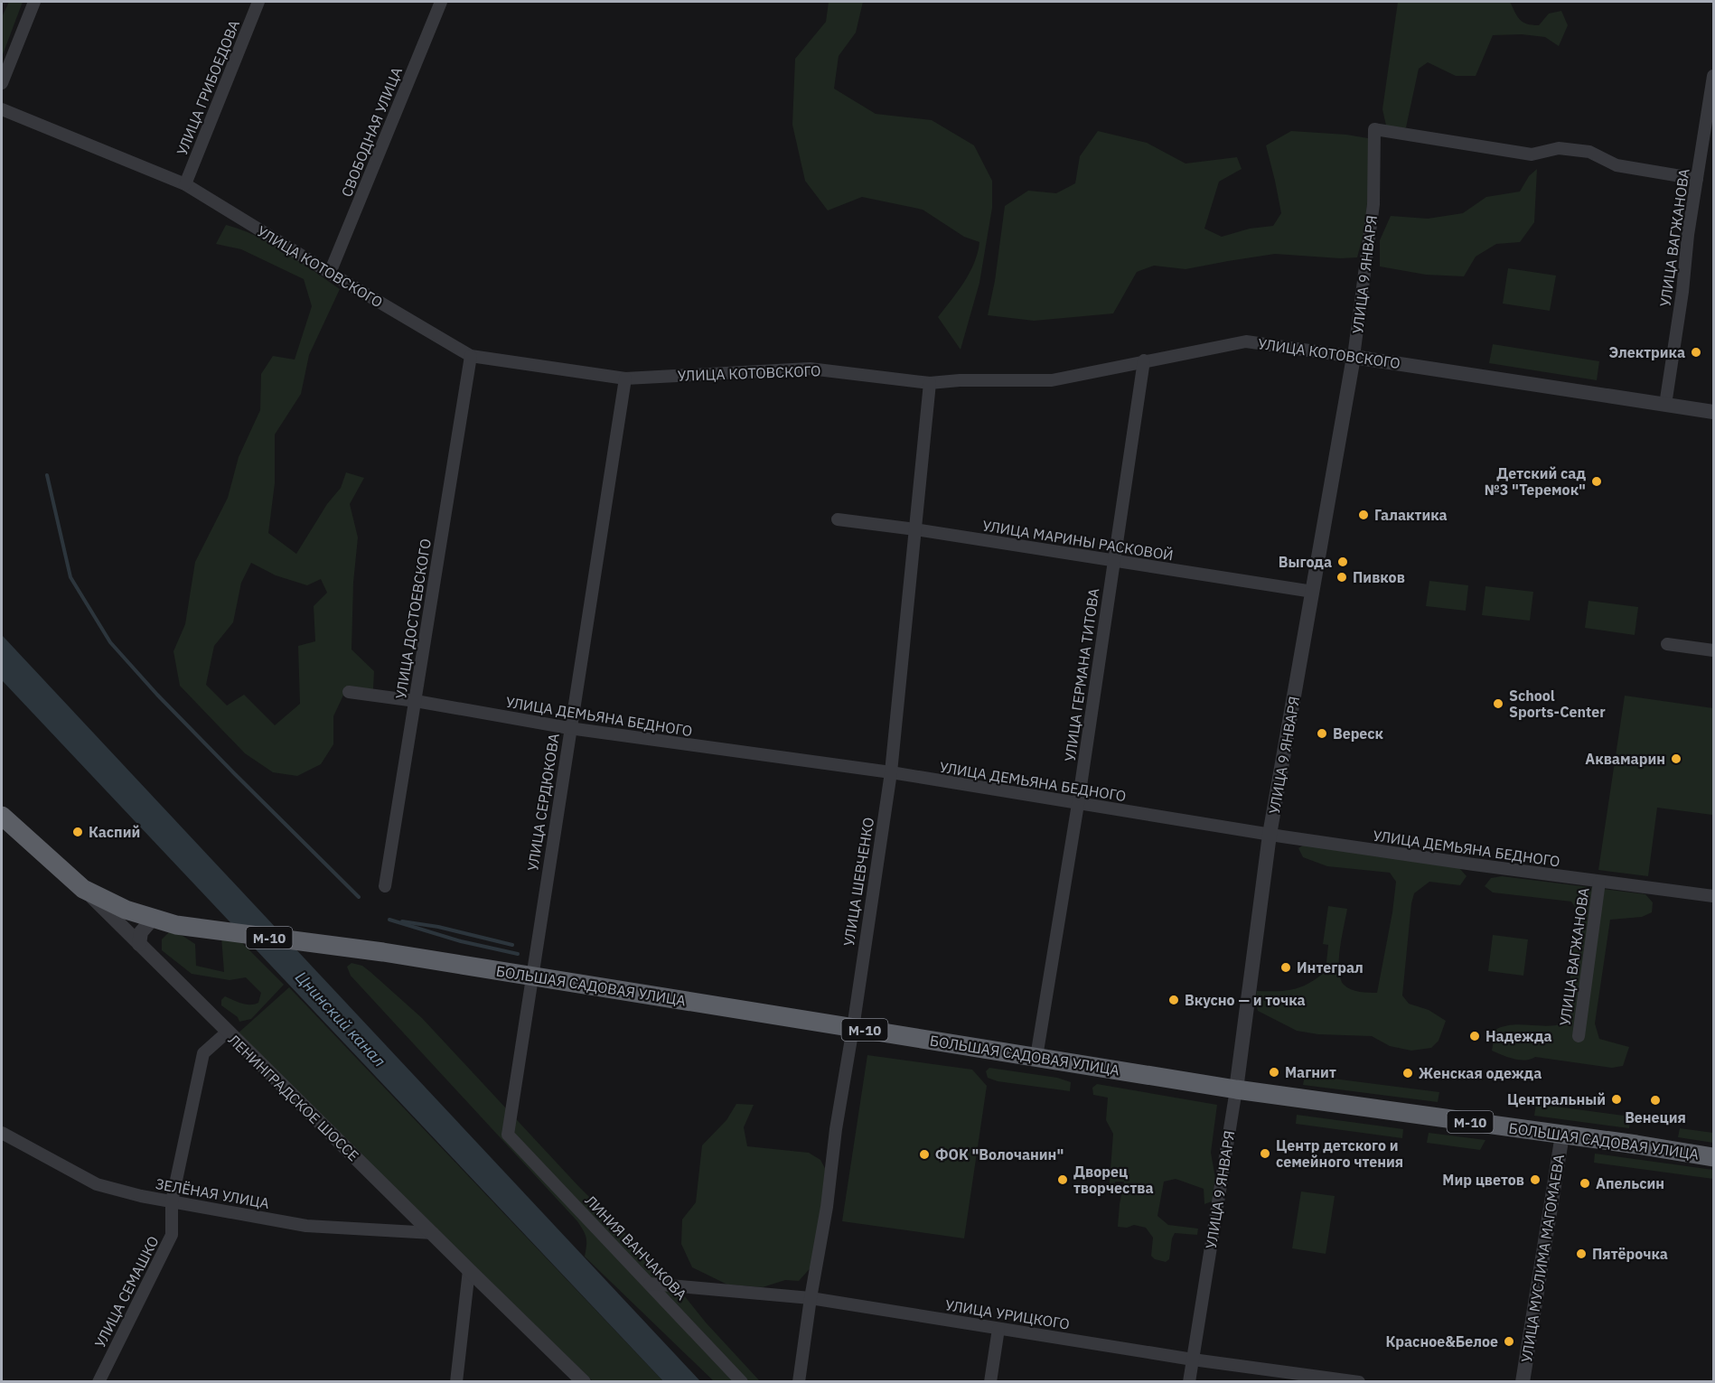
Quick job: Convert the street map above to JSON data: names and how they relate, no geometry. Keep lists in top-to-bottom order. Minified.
{"streets":{"highway":["М-10","БОЛЬШАЯ САДОВАЯ УЛИЦА","ЛЕНИНГРАДСКОЕ ШОССЕ"],"street":["УЛИЦА ГРИБОЕДОВА","СВОБОДНАЯ УЛИЦА","УЛИЦА ВАГЖАНОВА","УЛИЦА КОТОВСКОГО","УЛИЦА 9 ЯНВАРЯ","УЛИЦА МАРИНЫ РАСКОВОЙ","УЛИЦА ДОСТОЕВСКОГО","УЛИЦА ГЕРМАНА ТИТОВА","УЛИЦА ДЕМЬЯНА БЕДНОГО","УЛИЦА СЕРДЮКОВА","УЛИЦА ШЕВЧЕНКО","ЗЕЛЁНАЯ УЛИЦА","ЛИНИЯ ВАНЧАКОВА","УЛИЦА МУСЛИМА МАГОМАЕВА","УЛИЦА СЕМАШКО","УЛИЦА УРИЦКОГО"]},"crossings":[["УЛИЦА ГРИБОЕДОВА","УЛИЦА КОТОВСКОГО"],["СВОБОДНАЯ УЛИЦА","УЛИЦА КОТОВСКОГО"],["УЛИЦА ВАГЖАНОВА","УЛИЦА КОТОВСКОГО"],["УЛИЦА ВАГЖАНОВА","УЛИЦА 9 ЯНВАРЯ"],["УЛИЦА ВАГЖАНОВА","УЛИЦА ДЕМЬЯНА БЕДНОГО"],["УЛИЦА КОТОВСКОГО","УЛИЦА 9 ЯНВАРЯ"],["УЛИЦА КОТОВСКОГО","УЛИЦА ДОСТОЕВСКОГО"],["УЛИЦА КОТОВСКОГО","УЛИЦА ГЕРМАНА ТИТОВА"],["УЛИЦА КОТОВСКОГО","УЛИЦА СЕРДЮКОВА"],["УЛИЦА КОТОВСКОГО","УЛИЦА ШЕВЧЕНКО"],["УЛИЦА 9 ЯНВАРЯ","УЛИЦА МАРИНЫ РАСКОВОЙ"],["УЛИЦА 9 ЯНВАРЯ","УЛИЦА ДЕМЬЯНА БЕДНОГО"],["УЛИЦА 9 ЯНВАРЯ","БОЛЬШАЯ САДОВАЯ УЛИЦА"],["УЛИЦА 9 ЯНВАРЯ","УЛИЦА УРИЦКОГО"],["УЛИЦА МАРИНЫ РАСКОВОЙ","УЛИЦА ГЕРМАНА ТИТОВА"],["УЛИЦА МАРИНЫ РАСКОВОЙ","УЛИЦА ШЕВЧЕНКО"],["УЛИЦА ДОСТОЕВСКОГО","УЛИЦА ДЕМЬЯНА БЕДНОГО"],["УЛИЦА ГЕРМАНА ТИТОВА","УЛИЦА ДЕМЬЯНА БЕДНОГО"],["УЛИЦА ГЕРМАНА ТИТОВА","БОЛЬШАЯ САДОВАЯ УЛИЦА"],["УЛИЦА ДЕМЬЯНА БЕДНОГО","УЛИЦА СЕРДЮКОВА"],["УЛИЦА ДЕМЬЯНА БЕДНОГО","УЛИЦА ШЕВЧЕНКО"],["УЛИЦА СЕРДЮКОВА","БОЛЬШАЯ САДОВАЯ УЛИЦА"],["УЛИЦА СЕРДЮКОВА","ЛИНИЯ ВАНЧАКОВА"],["УЛИЦА ШЕВЧЕНКО","БОЛЬШАЯ САДОВАЯ УЛИЦА"],["УЛИЦА ШЕВЧЕНКО","УЛИЦА УРИЦКОГО"],["М-10","БОЛЬШАЯ САДОВАЯ УЛИЦА"],["М-10","ЛЕНИНГРАДСКОЕ ШОССЕ"],["БОЛЬШАЯ САДОВАЯ УЛИЦА","УЛИЦА МУСЛИМА МАГОМАЕВА"],["ЛЕНИНГРАДСКОЕ ШОССЕ","ЗЕЛЁНАЯ УЛИЦА"],["ЛЕНИНГРАДСКОЕ ШОССЕ","УЛИЦА СЕМАШКО"],["ЗЕЛЁНАЯ УЛИЦА","УЛИЦА СЕМАШКО"],["ЛИНИЯ ВАНЧАКОВА","УЛИЦА УРИЦКОГО"]],"water":["Цнинский канал"],"places":["Электрика","Детский сад №3 \"Теремок\"","Галактика","Выгода","Пивков","School Sports-Center","Вереск","Аквамарин","Каспий","Интеграл","Вкусно — и точка","Надежда","Магнит","Женская одежда","Центральный","Венеция","Центр детского и семейного чтения","ФОК \"Волочанин\"","Дворец творчества","Мир цветов","Апельсин","Пятёрочка","Красное&Белое"]}
